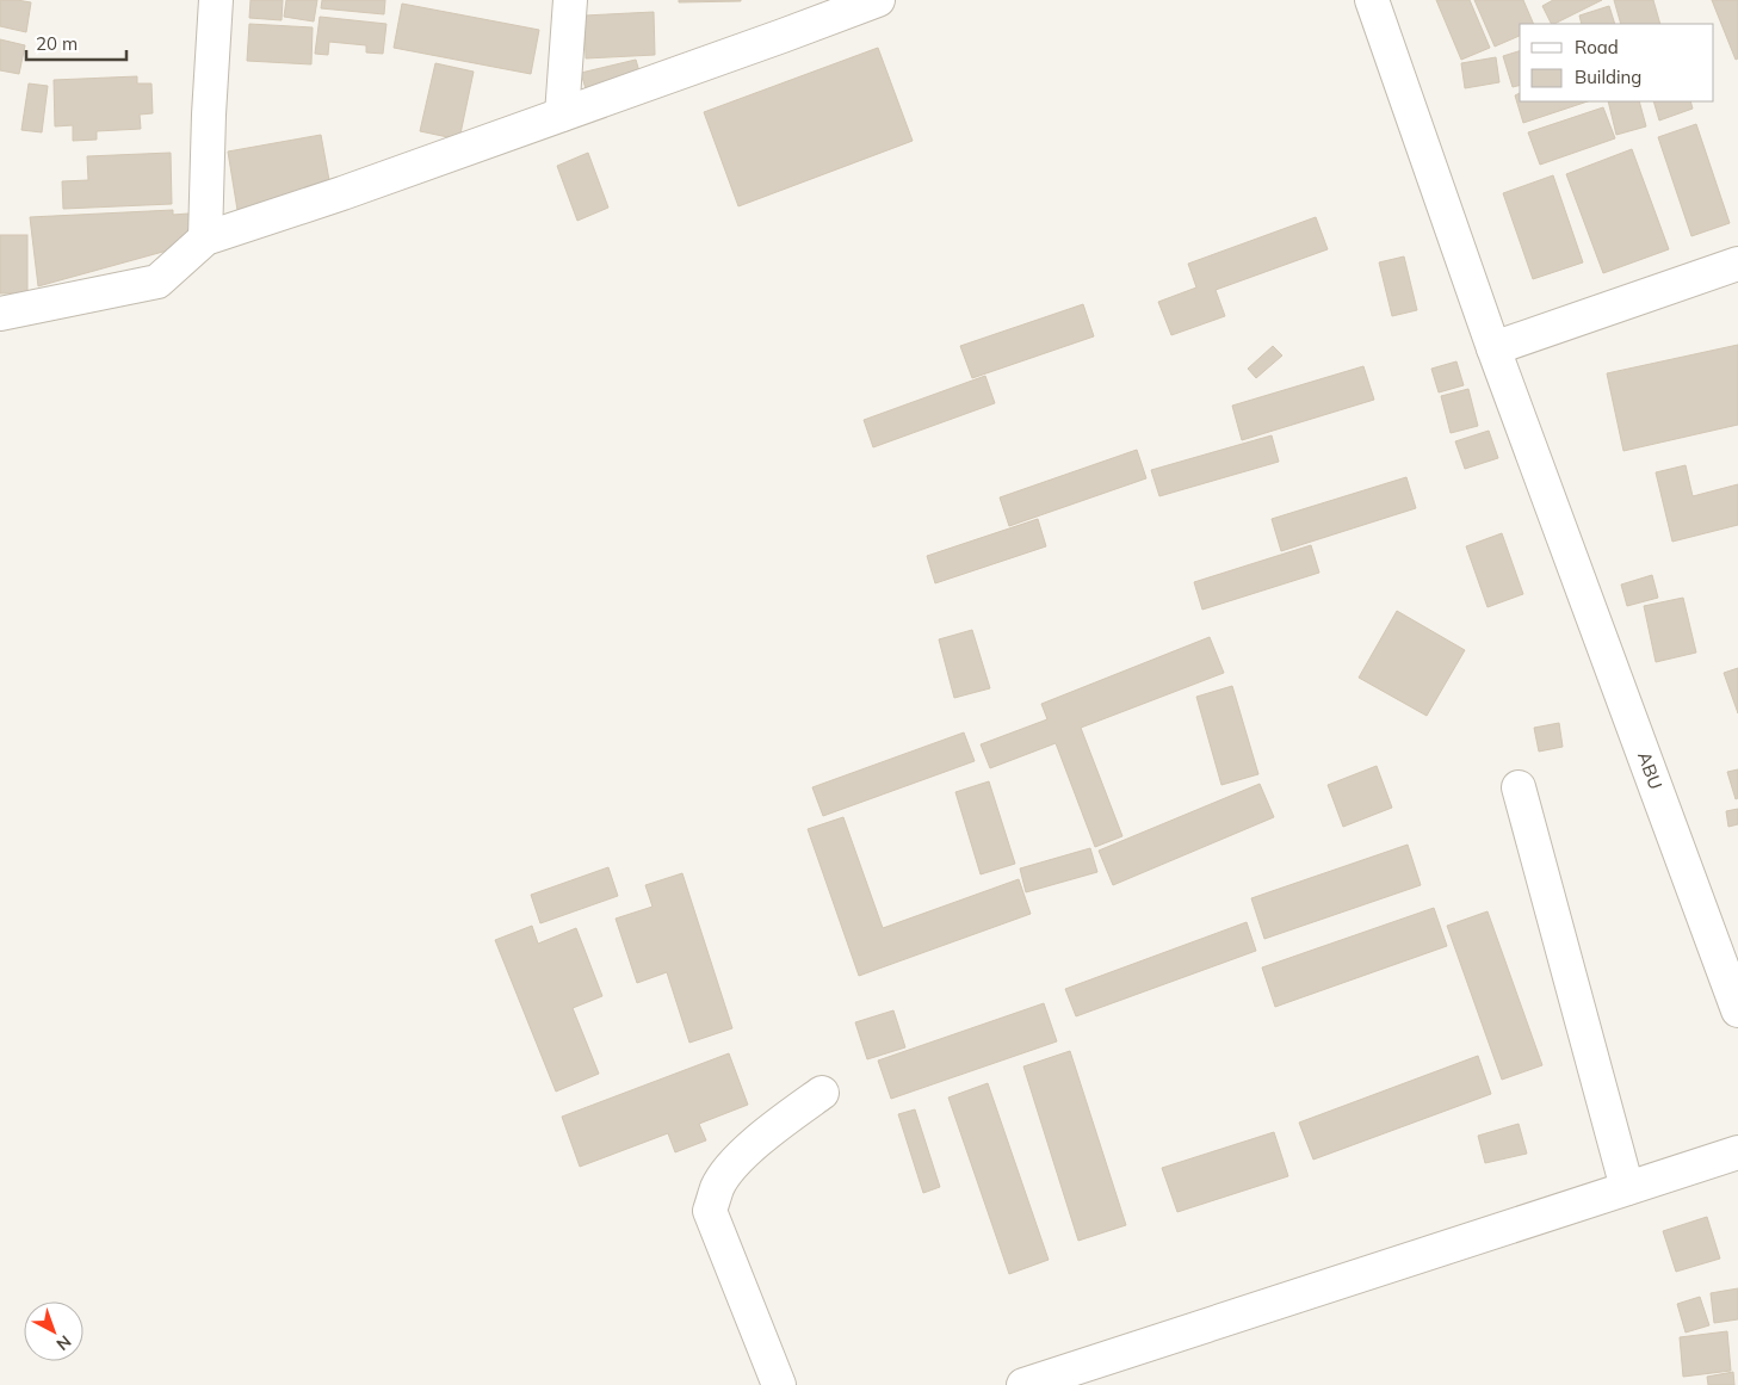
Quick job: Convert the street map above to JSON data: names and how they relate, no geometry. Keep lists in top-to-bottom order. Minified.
{"streets":{"street":["ABU"]},"legend":["Road","Building"],"scale_bar":"20 m","north":"bottom right"}
